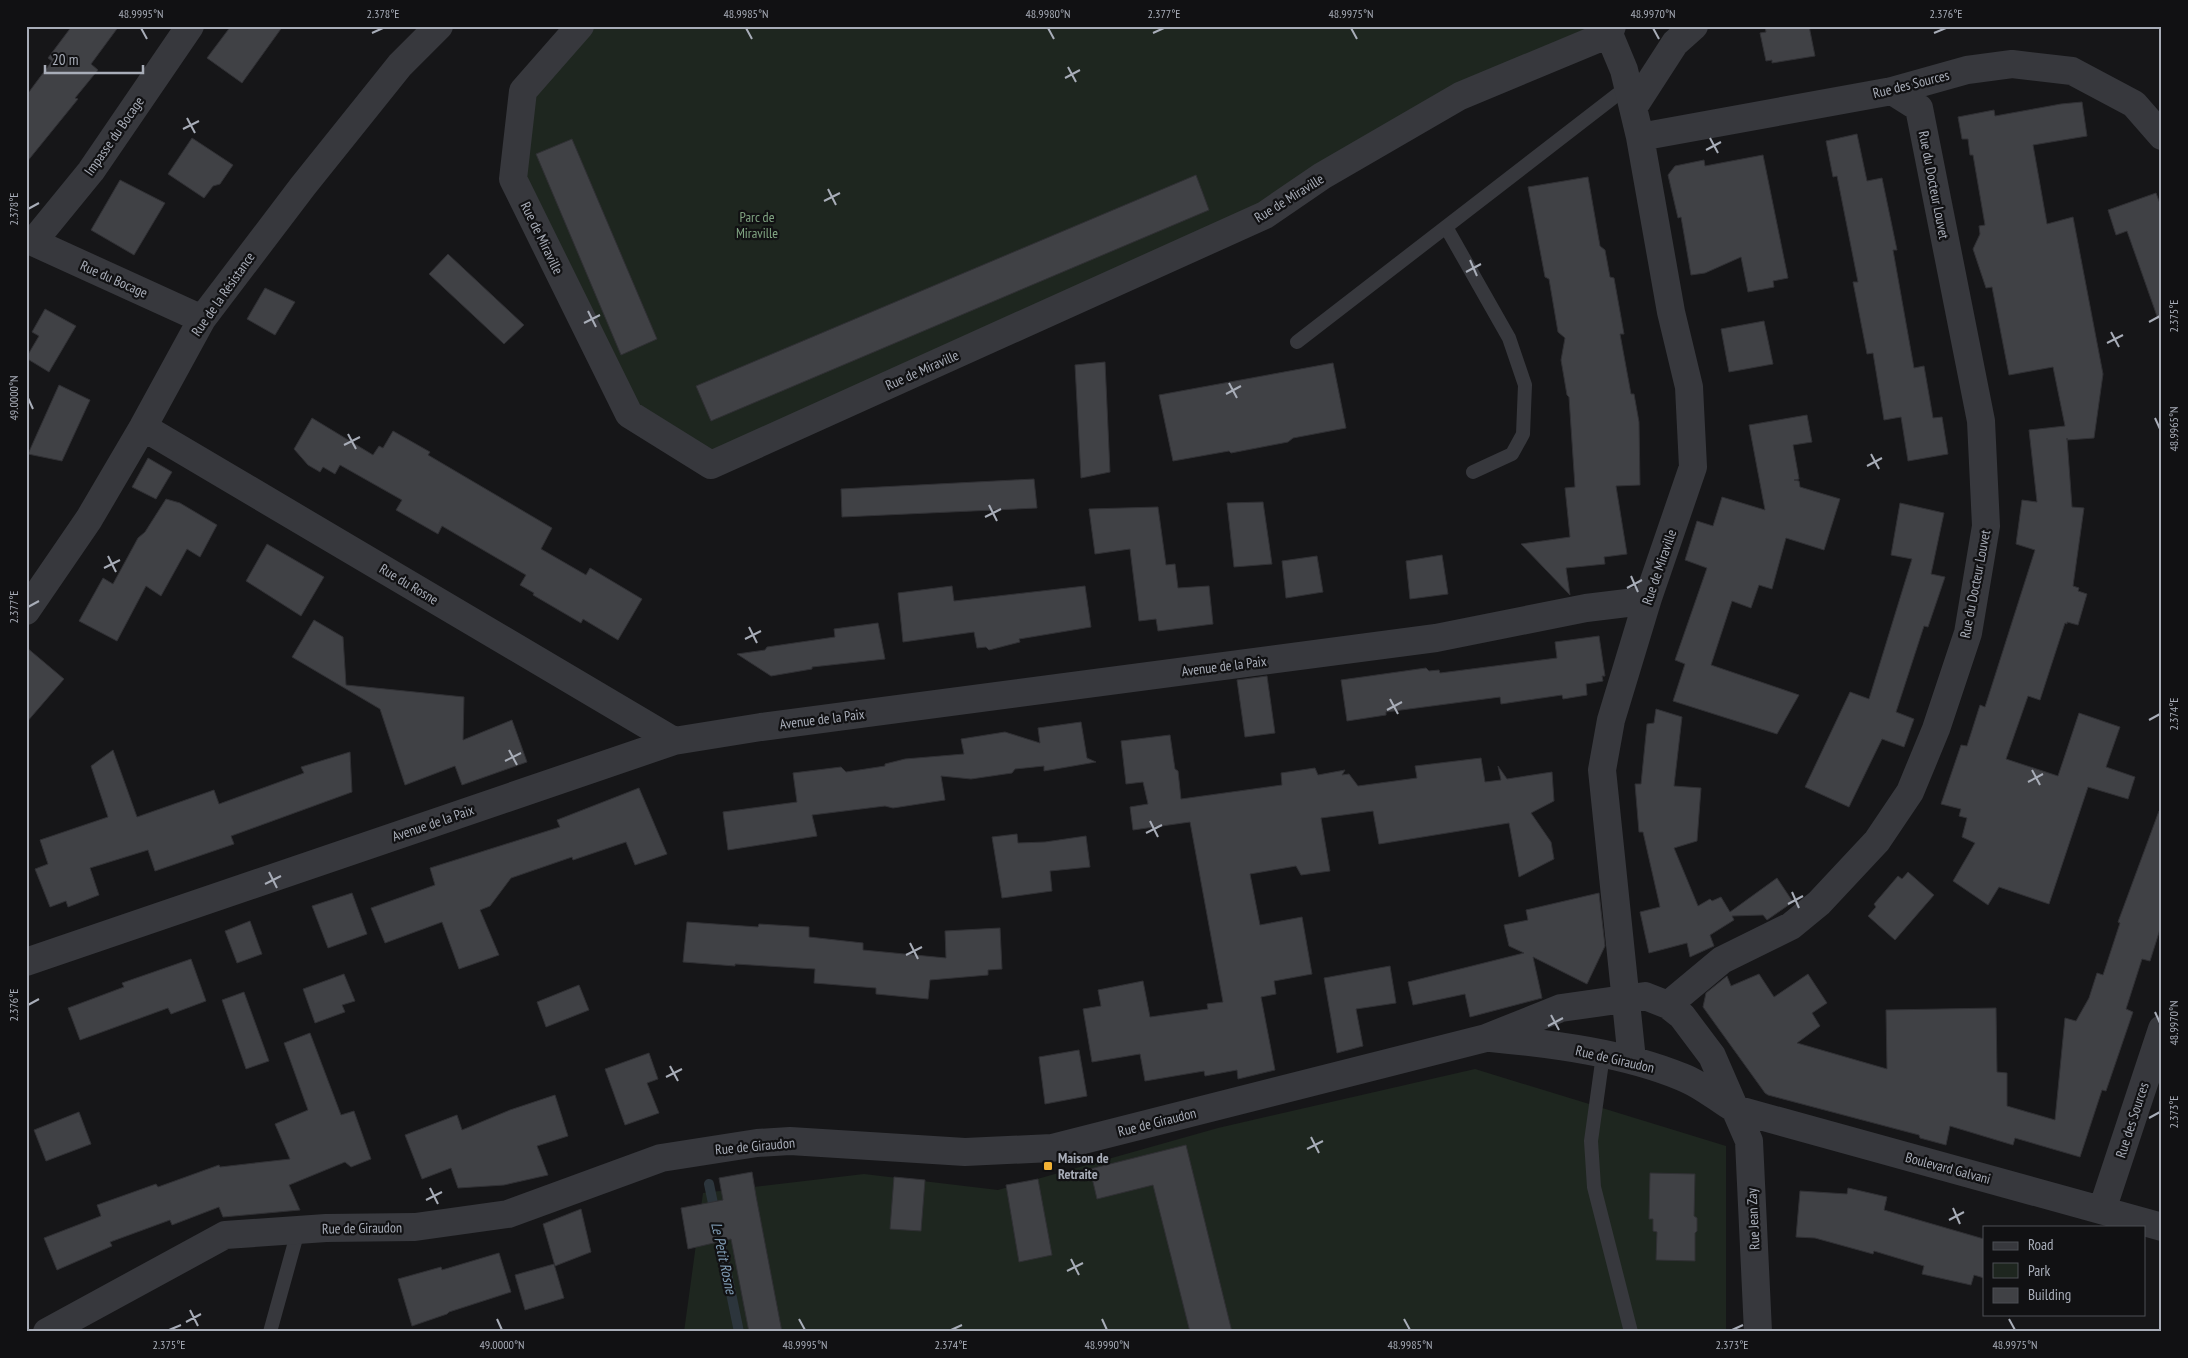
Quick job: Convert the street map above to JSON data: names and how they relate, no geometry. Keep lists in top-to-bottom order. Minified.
{"streets":{"street":["Rue des Sources","Impasse du Bocage","Rue du Docteur Louvet","Rue de Miraville","Rue du Bocage","Rue de la Résistance","Rue du Rosne","Avenue de la Paix","Rue de Giraudon","Boulevard Galvani","Rue Jean Zay"]},"crossings":[["Rue des Sources","Rue du Docteur Louvet"],["Rue des Sources","Rue de Miraville"],["Rue des Sources","Boulevard Galvani"],["Impasse du Bocage","Rue du Bocage"],["Rue de Miraville","Avenue de la Paix"],["Rue de Miraville","Rue de Giraudon"],["Rue du Bocage","Rue de la Résistance"],["Rue de la Résistance","Rue du Rosne"],["Rue du Rosne","Avenue de la Paix"],["Rue de Giraudon","Boulevard Galvani"],["Rue de Giraudon","Rue Jean Zay"],["Boulevard Galvani","Rue Jean Zay"]],"water":["Le Petit Rosne"],"parks":["Parc de Miraville"],"places":{"transit":["Maison de Retraite"]},"legend":["Road","Park","Building"],"scale_bar":"20 m","coordinates":["48.9995°N","2.378°E","48.9985°N","48.9980°N","2.377°E","48.9975°N","48.9970°N","2.376°E","2.375°E","49.0000°N","48.9965°N","2.374°E","2.373°E","48.9990°N"]}
